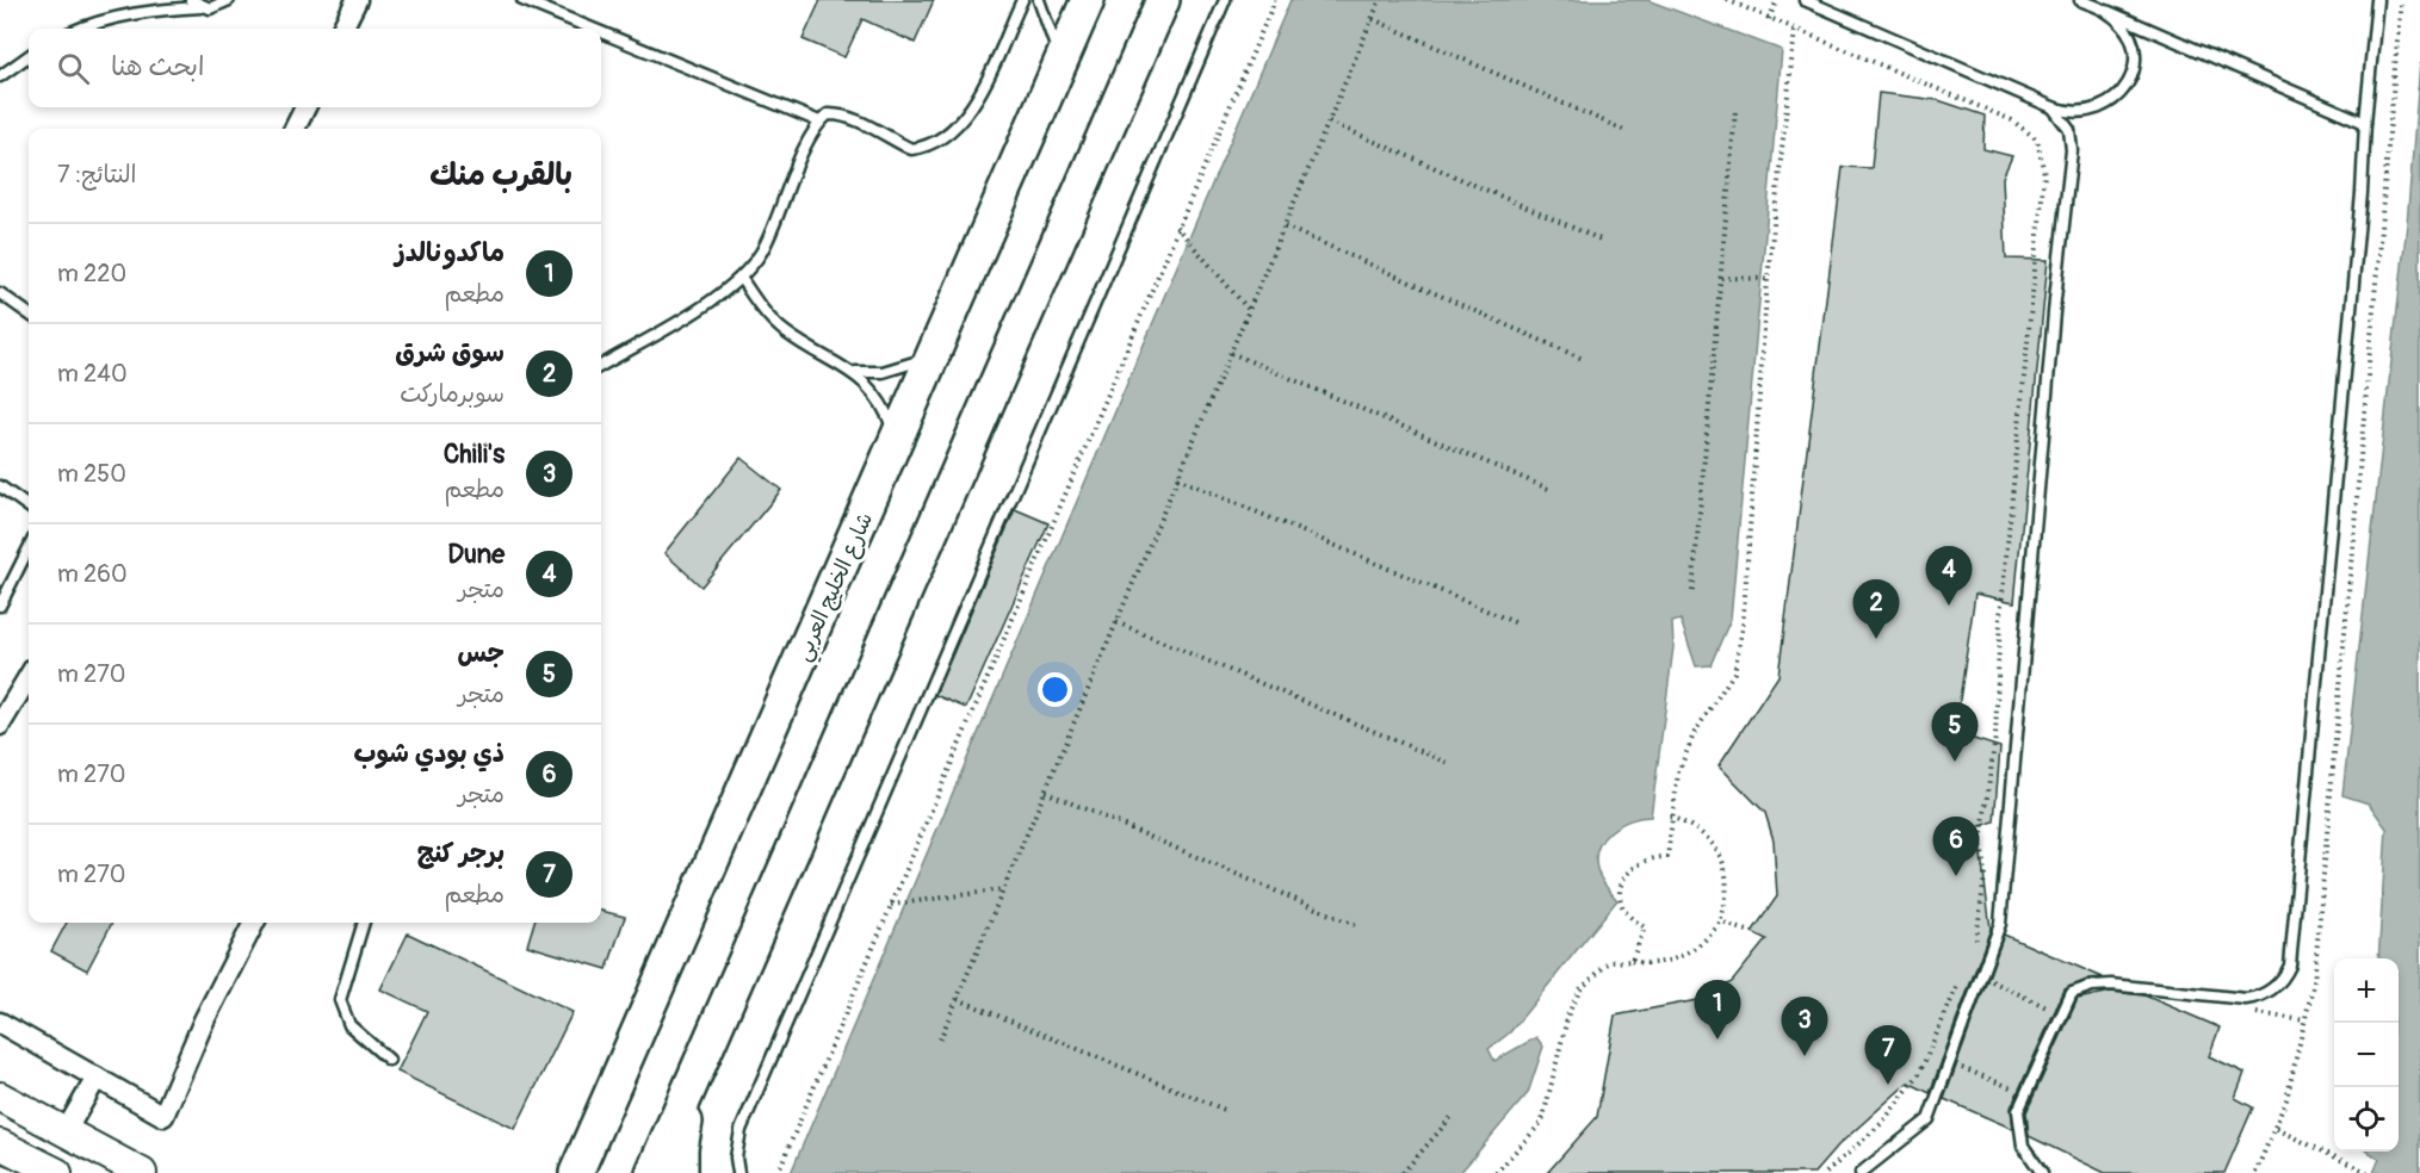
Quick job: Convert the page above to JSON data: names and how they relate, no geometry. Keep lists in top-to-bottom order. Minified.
{"streets":{"main road":["شارع الخليج العربي"]},"page":{"search":"ابحث هنا","heading":["بالقرب منك","النتائج: 7"],"list":[{"mark":"1","name":"ماكدونالدز","note":"مطعم","value":"220 m"},{"mark":"2","name":"سوق شرق","note":"سوبرماركت","value":"240 m"},{"mark":"3","name":"Chili's","note":"مطعم","value":"250 m"},{"mark":"4","name":"Dune","note":"متجر","value":"260 m"},{"mark":"5","name":"جس","note":"متجر","value":"270 m"},{"mark":"6","name":"ذي بودي شوب","note":"متجر","value":"270 m"},{"mark":"7","name":"برجر كنج","note":"مطعم","value":"270 m"}],"pins":["4","2","5","6","1","3","7"],"map_buttons":["+","−"]}}
